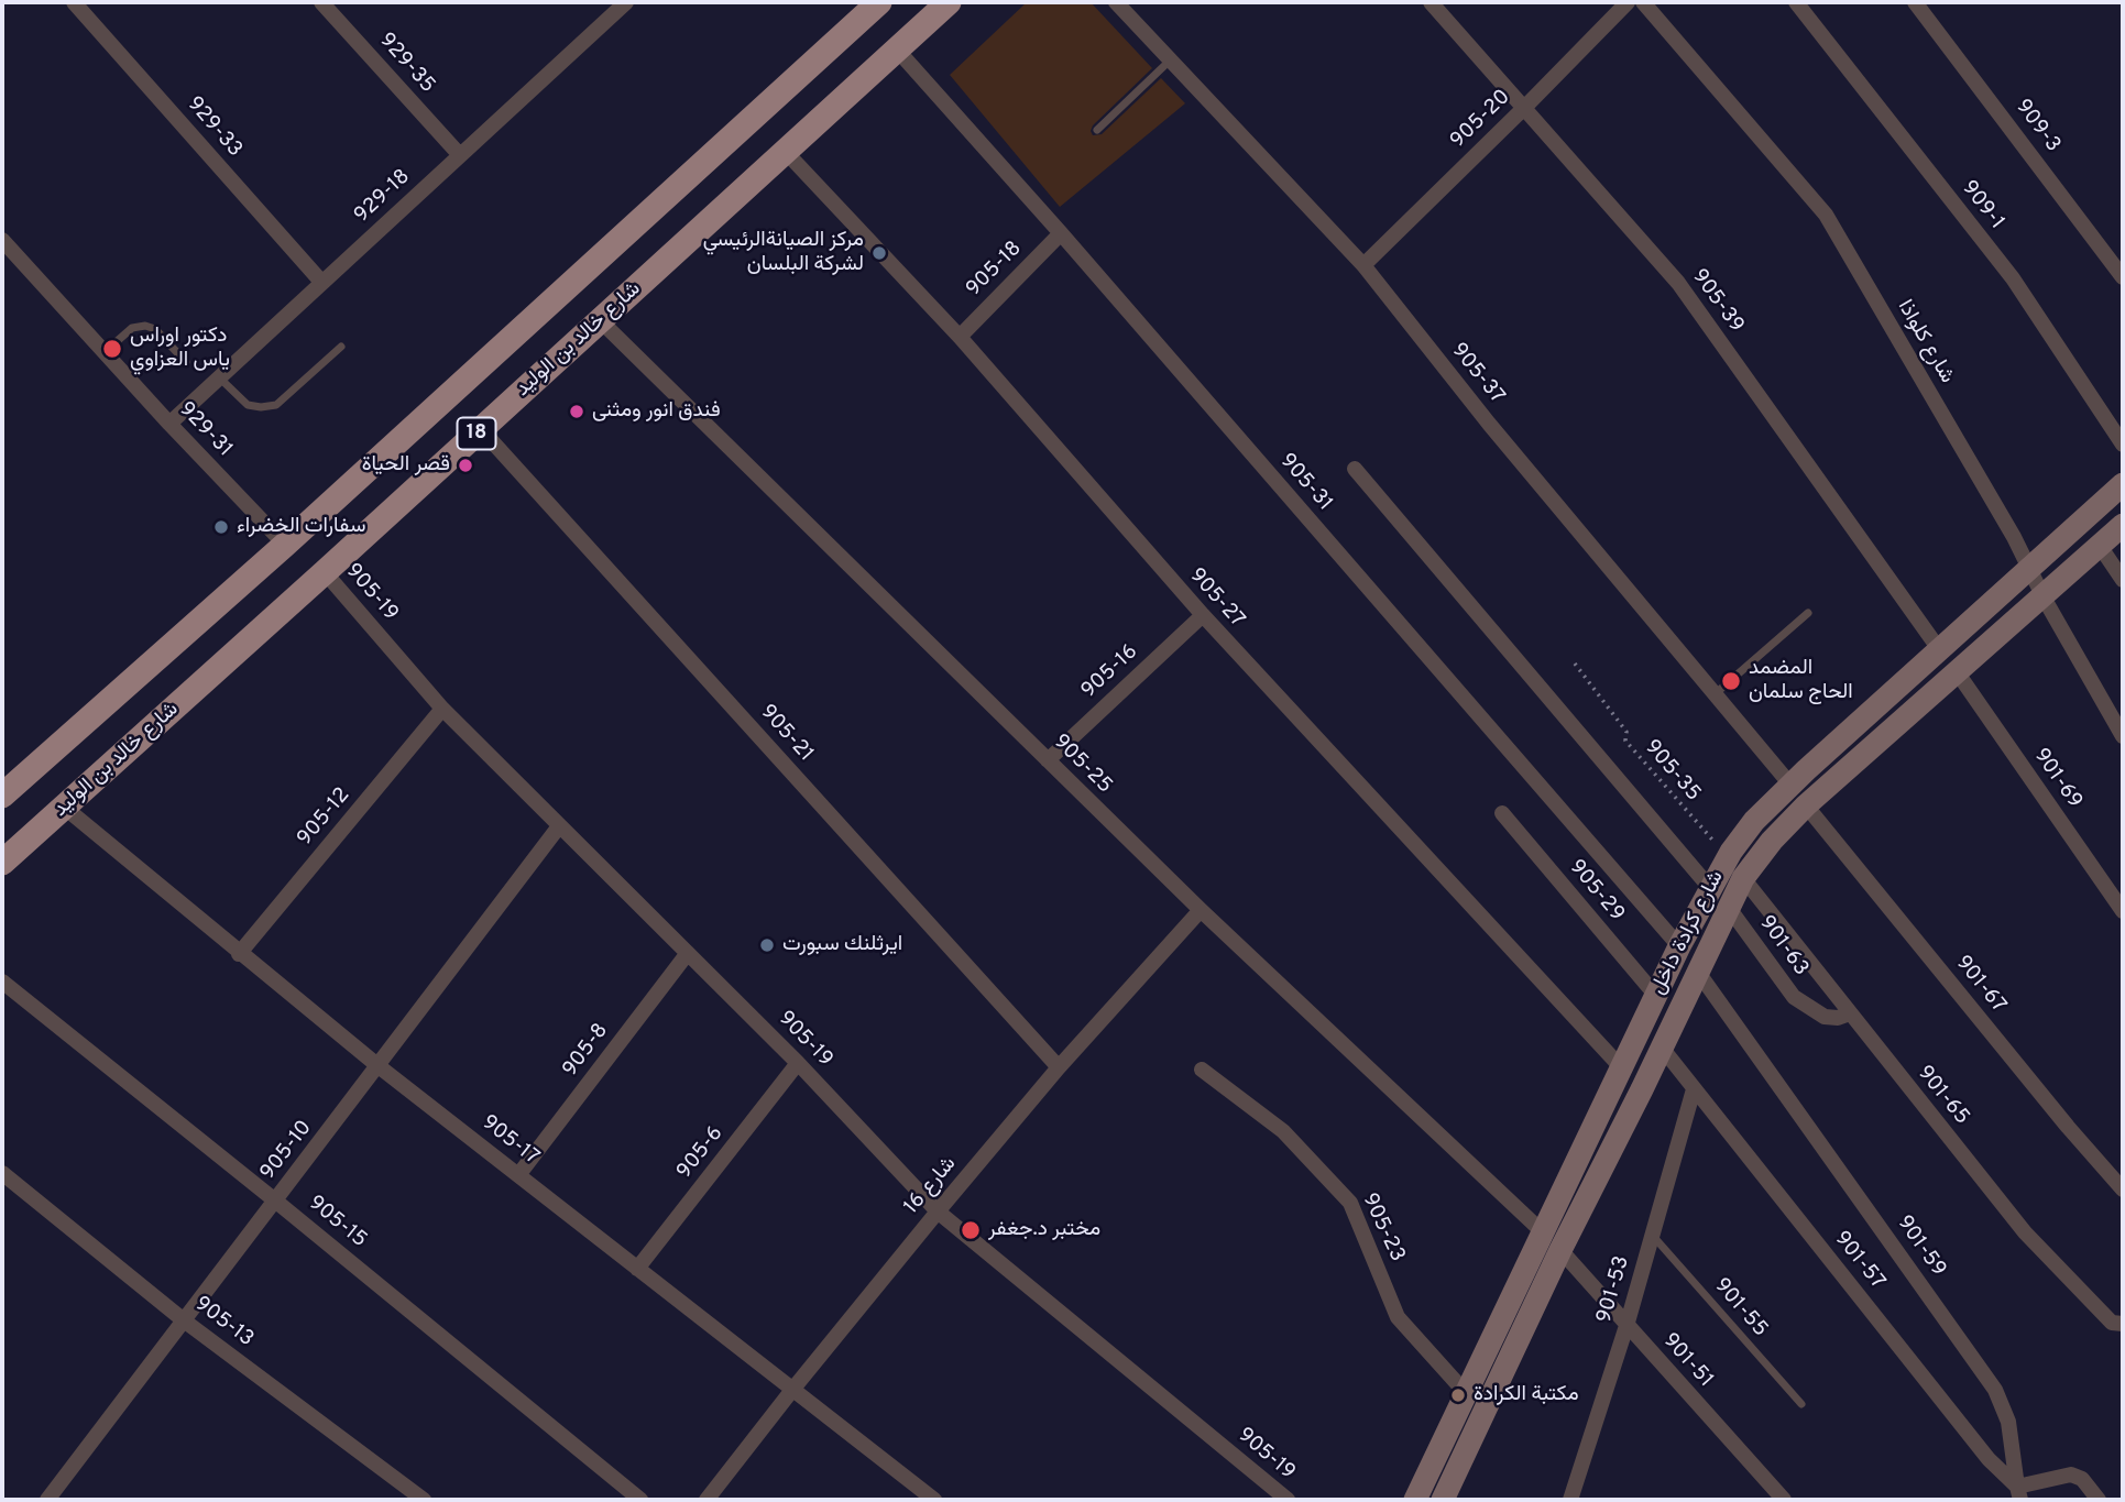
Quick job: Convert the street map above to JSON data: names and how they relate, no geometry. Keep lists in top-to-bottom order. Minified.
{"streets":{"main road":["شارع خالد بن الوليد","18","شارع كرادة داخل"],"street":["929-35","905-20","909-3","929-33","929-18","909-1","905-18","905-39","شارع كلواذا","905-37","929-31","905-31","905-19","905-27","905-16","905-21","905-25","901-69","905-12","905-29","901-63","901-67","905-8","901-65","905-17","905-10","905-6","شارع 16","905-15","905-23","901-59","901-57","901-53","905-13","901-51"],"lane":["901-55"],"path":["905-35"]},"crossings":[["929-35","929-18"],["905-20","905-39"],["905-20","905-37"],["929-33","929-18"],["929-18","929-31"],["905-18","905-31"],["905-18","905-27"],["905-39","شارع كرادة داخل"],["شارع خالد بن الوليد","905-31"],["شارع خالد بن الوليد","905-19"],["شارع خالد بن الوليد","905-27"],["شارع خالد بن الوليد","905-21"],["شارع خالد بن الوليد","905-25"],["شارع خالد بن الوليد","905-17"],["شارع كلواذا","شارع كرادة داخل"],["905-37","شارع كرادة داخل"],["929-31","18"],["905-31","شارع كرادة داخل"],["905-19","905-12"],["905-19","905-8"],["905-19","905-10"],["905-19","905-6"],["905-19","شارع 16"],["905-27","905-16"],["905-27","شارع كرادة داخل"],["905-16","905-25"],["905-21","شارع 16"],["905-25","شارع كرادة داخل"],["905-25","شارع 16"],["905-35","شارع كرادة داخل"],["901-69","شارع كرادة داخل"],["905-12","905-17"],["905-29","شارع كرادة داخل"],["شارع كرادة داخل","901-63"],["شارع كرادة داخل","901-67"],["شارع كرادة داخل","901-65"],["شارع كرادة داخل","905-23"],["شارع كرادة داخل","901-59"],["شارع كرادة داخل","901-57"],["شارع كرادة داخل","901-51"],["901-63","901-65"],["905-8","905-17"],["905-17","905-10"],["905-17","905-6"],["905-17","شارع 16"],["905-10","905-15"],["905-10","905-13"],["901-59","901-57"],["901-57","901-53"],["901-53","901-55"],["901-53","901-51"]],"places":["مركز الصيانةالرئيسي لشركة البلسان","دكتور اوراس ياس العزاوي","فندق انور ومثنى","قصر الحياة","سفارات الخضراء","المضمد الحاج سلمان","ايرثلنك سبورت","مختبر د.جغفر","مكتبة الكرادة"]}
